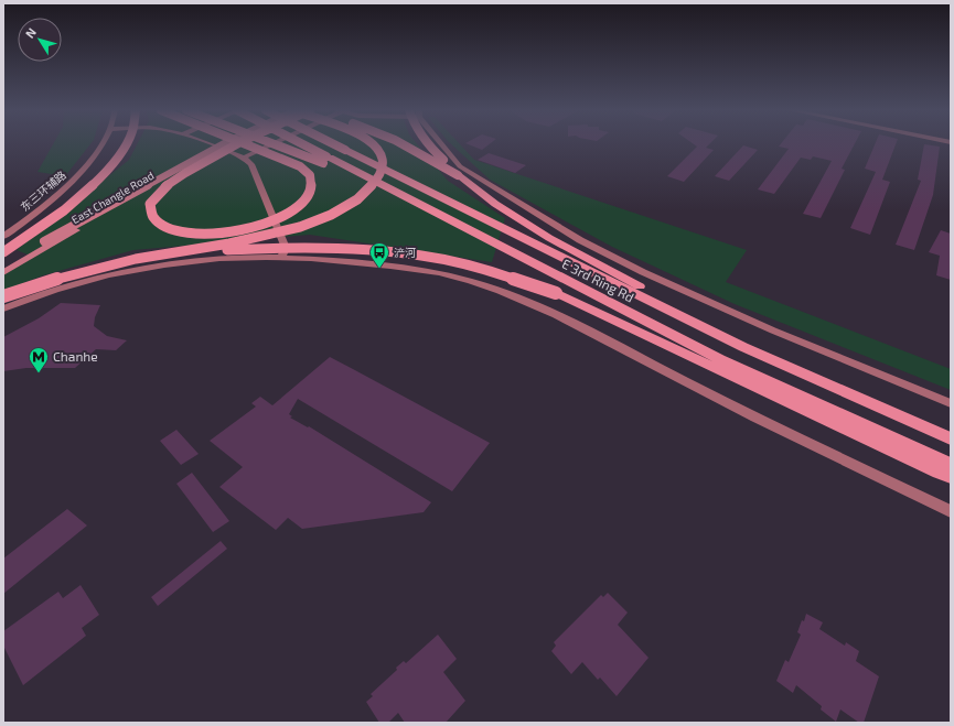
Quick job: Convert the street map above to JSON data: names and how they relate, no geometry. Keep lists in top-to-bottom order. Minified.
{"streets":{"highway":["E 3rd Ring Rd"],"main road":["东三环辅路","East Changle Road"]},"places":{"bus stop":["浐河"],"metro station":["Chanhe"]},"north":"top left"}
